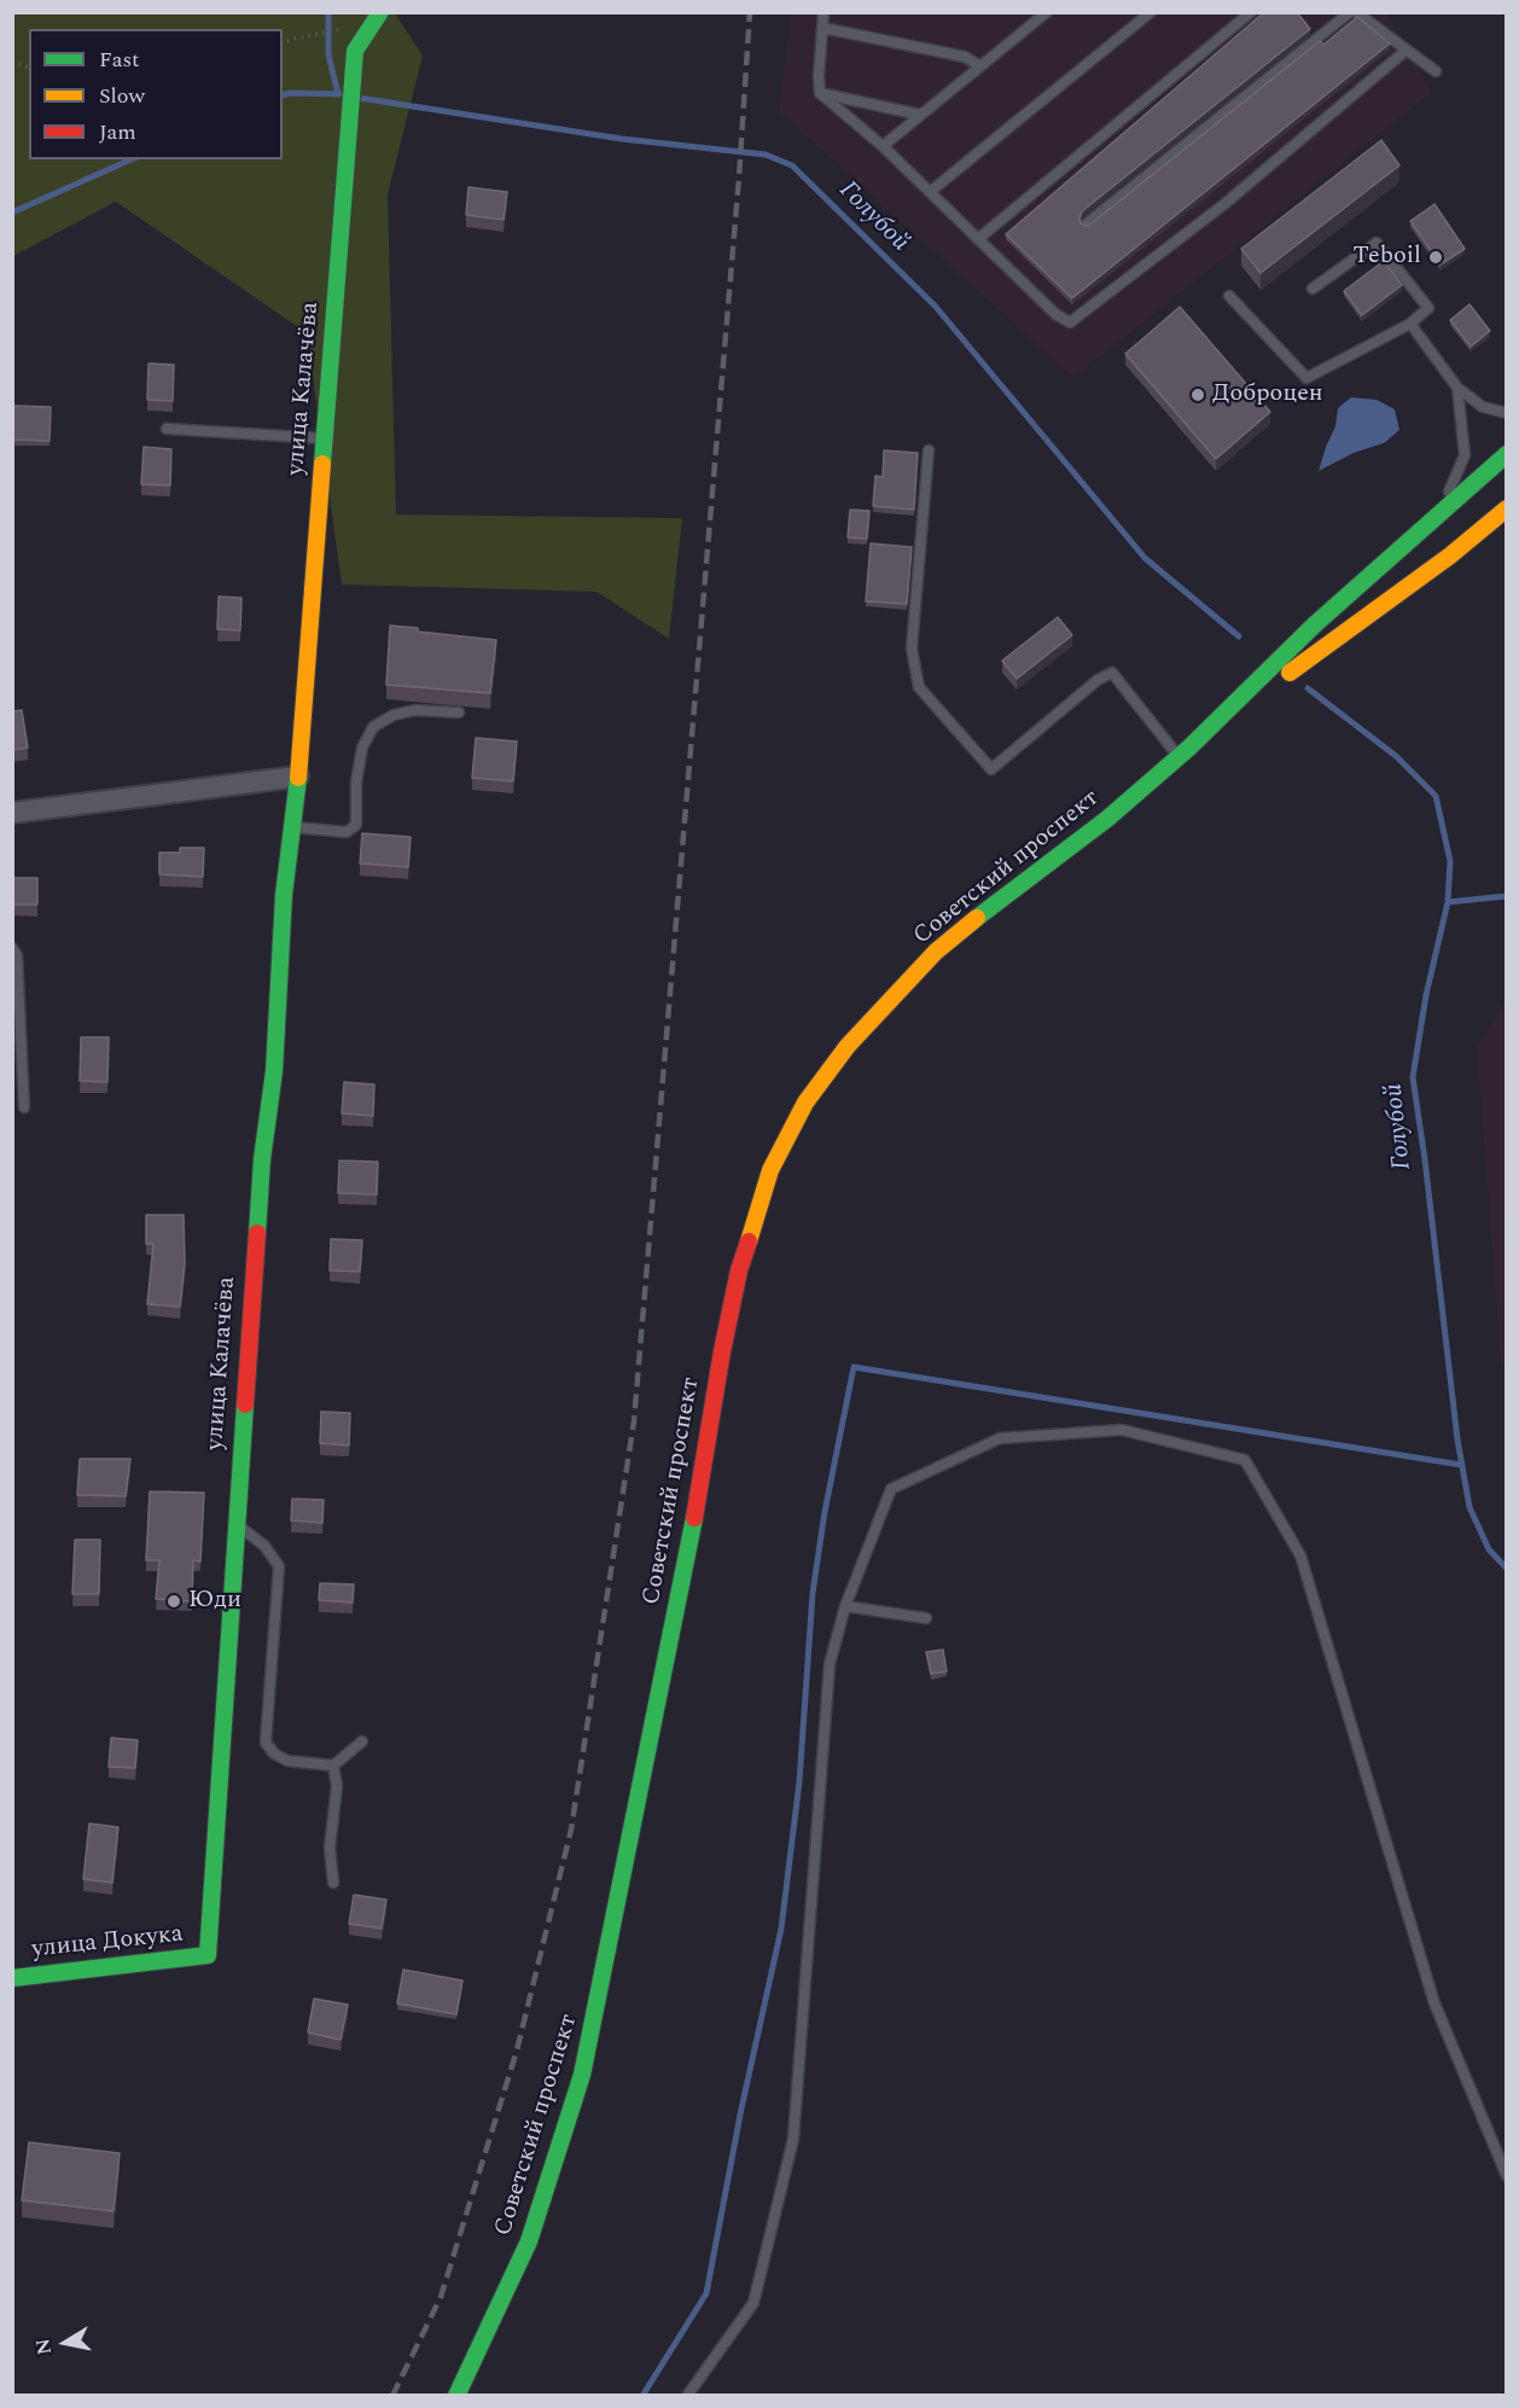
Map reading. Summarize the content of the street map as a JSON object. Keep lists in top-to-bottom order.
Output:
{
  "streets": {
    "main road": ["улица Калачёва", "Советский проспект", "улица Докука"]
  },
  "crossings": [
    ["улица Калачёва", "улица Докука"]
  ],
  "water": ["Голубой"],
  "places": ["Teboil", "Доброцен", "Юди"],
  "legend": ["Fast", "Slow", "Jam"],
  "north": "left"
}
